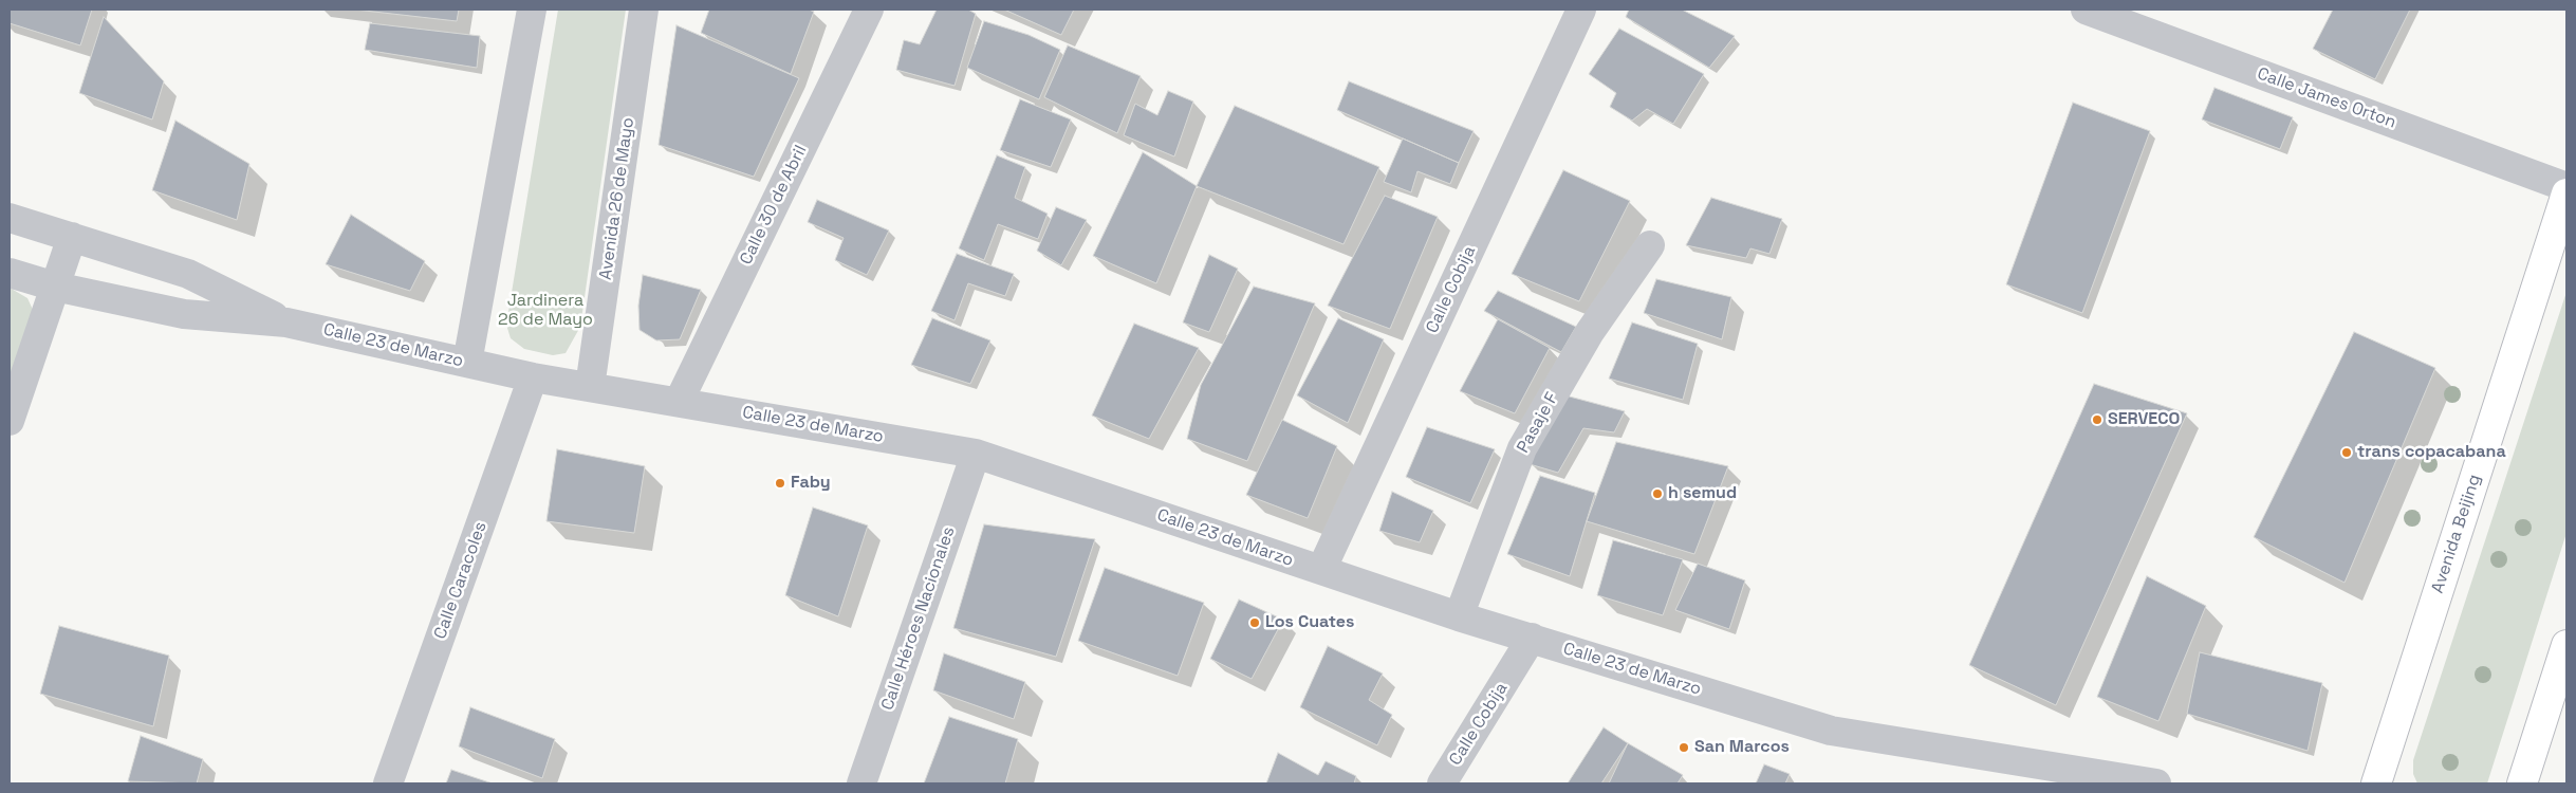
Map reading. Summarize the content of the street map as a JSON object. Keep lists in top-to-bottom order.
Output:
{
  "streets": {
    "main road": ["Avenida Beijing"],
    "street": [
      "Calle James Orton",
      "Avenida 26 de Mayo",
      "Calle 30 de Abril",
      "Calle Cobija",
      "Calle 23 de Marzo",
      "Pasaje F",
      "Calle Caracoles",
      "Calle Héroes Nacionales"
    ]
  },
  "crossings": [
    ["Avenida 26 de Mayo", "Calle 23 de Marzo"],
    ["Calle 30 de Abril", "Calle 23 de Marzo"],
    ["Calle Cobija", "Calle 23 de Marzo"],
    ["Calle 23 de Marzo", "Pasaje F"],
    ["Calle 23 de Marzo", "Calle Caracoles"],
    ["Calle 23 de Marzo", "Calle Héroes Nacionales"]
  ],
  "parks": ["Jardinera 26 de Mayo"],
  "places": [
    "SERVECO",
    "trans copacabana",
    "Faby",
    "h semud",
    "Los Cuates",
    "San Marcos"
  ]
}
